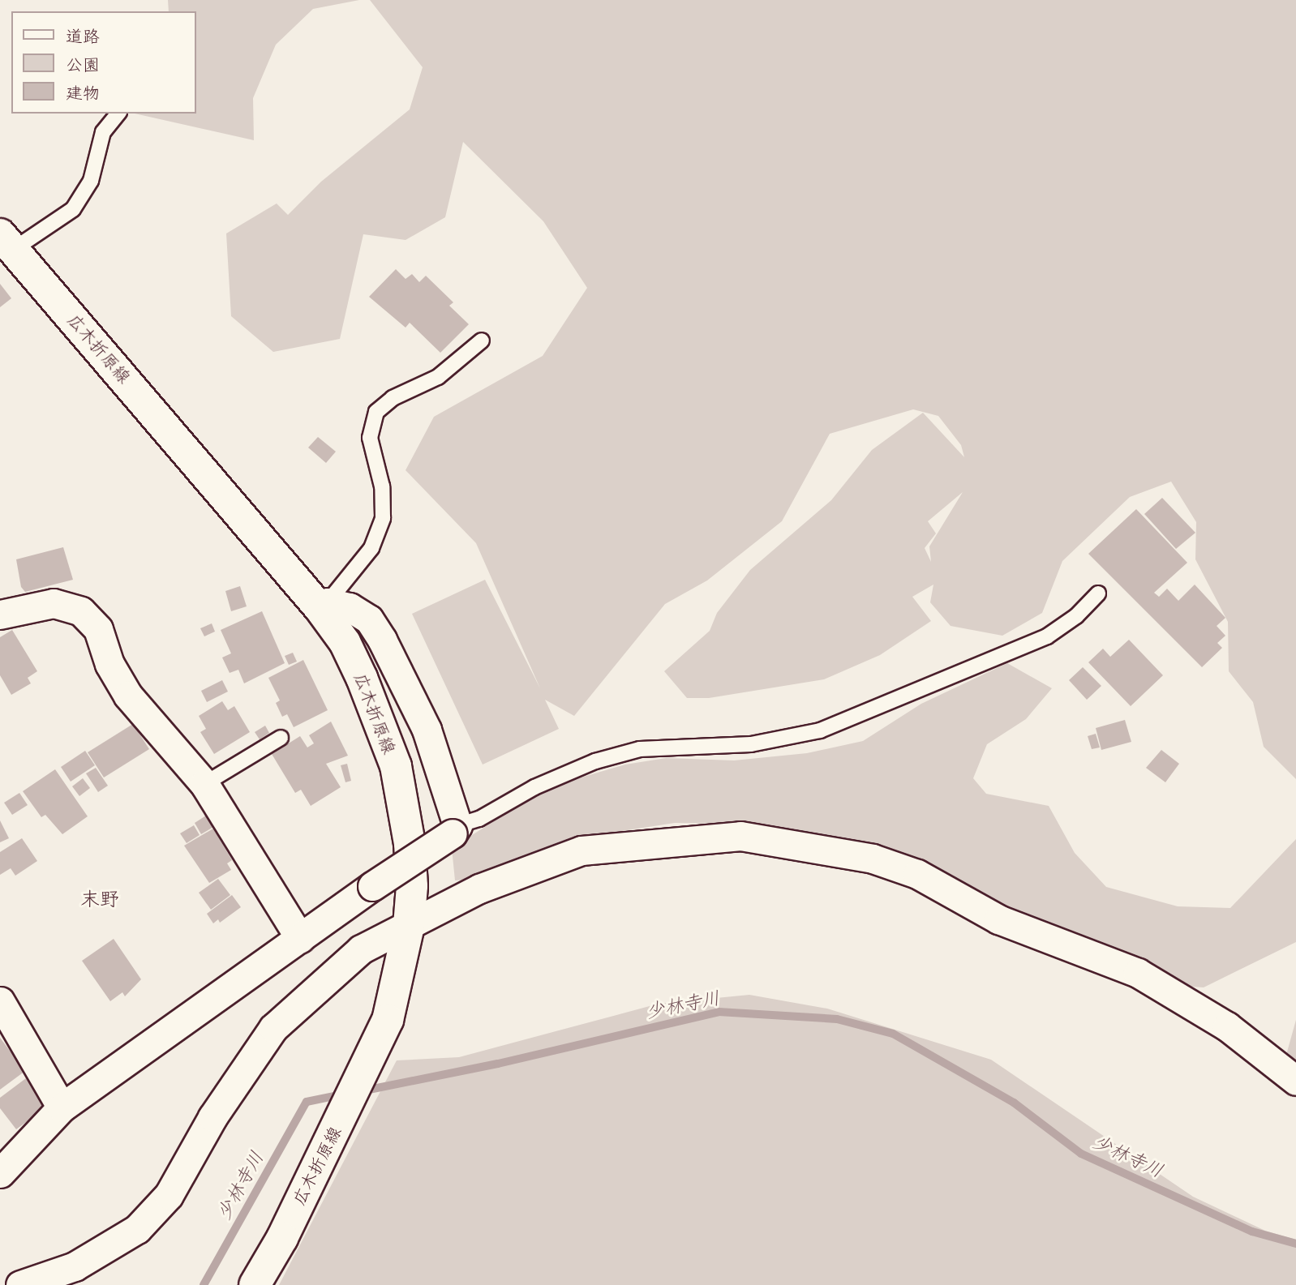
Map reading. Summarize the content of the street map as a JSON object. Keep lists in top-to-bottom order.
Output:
{
  "streets": {
    "main road": ["広木折原線"]
  },
  "districts": ["末野"],
  "water": ["少林寺川"],
  "legend": ["道路", "公園", "建物"]
}
